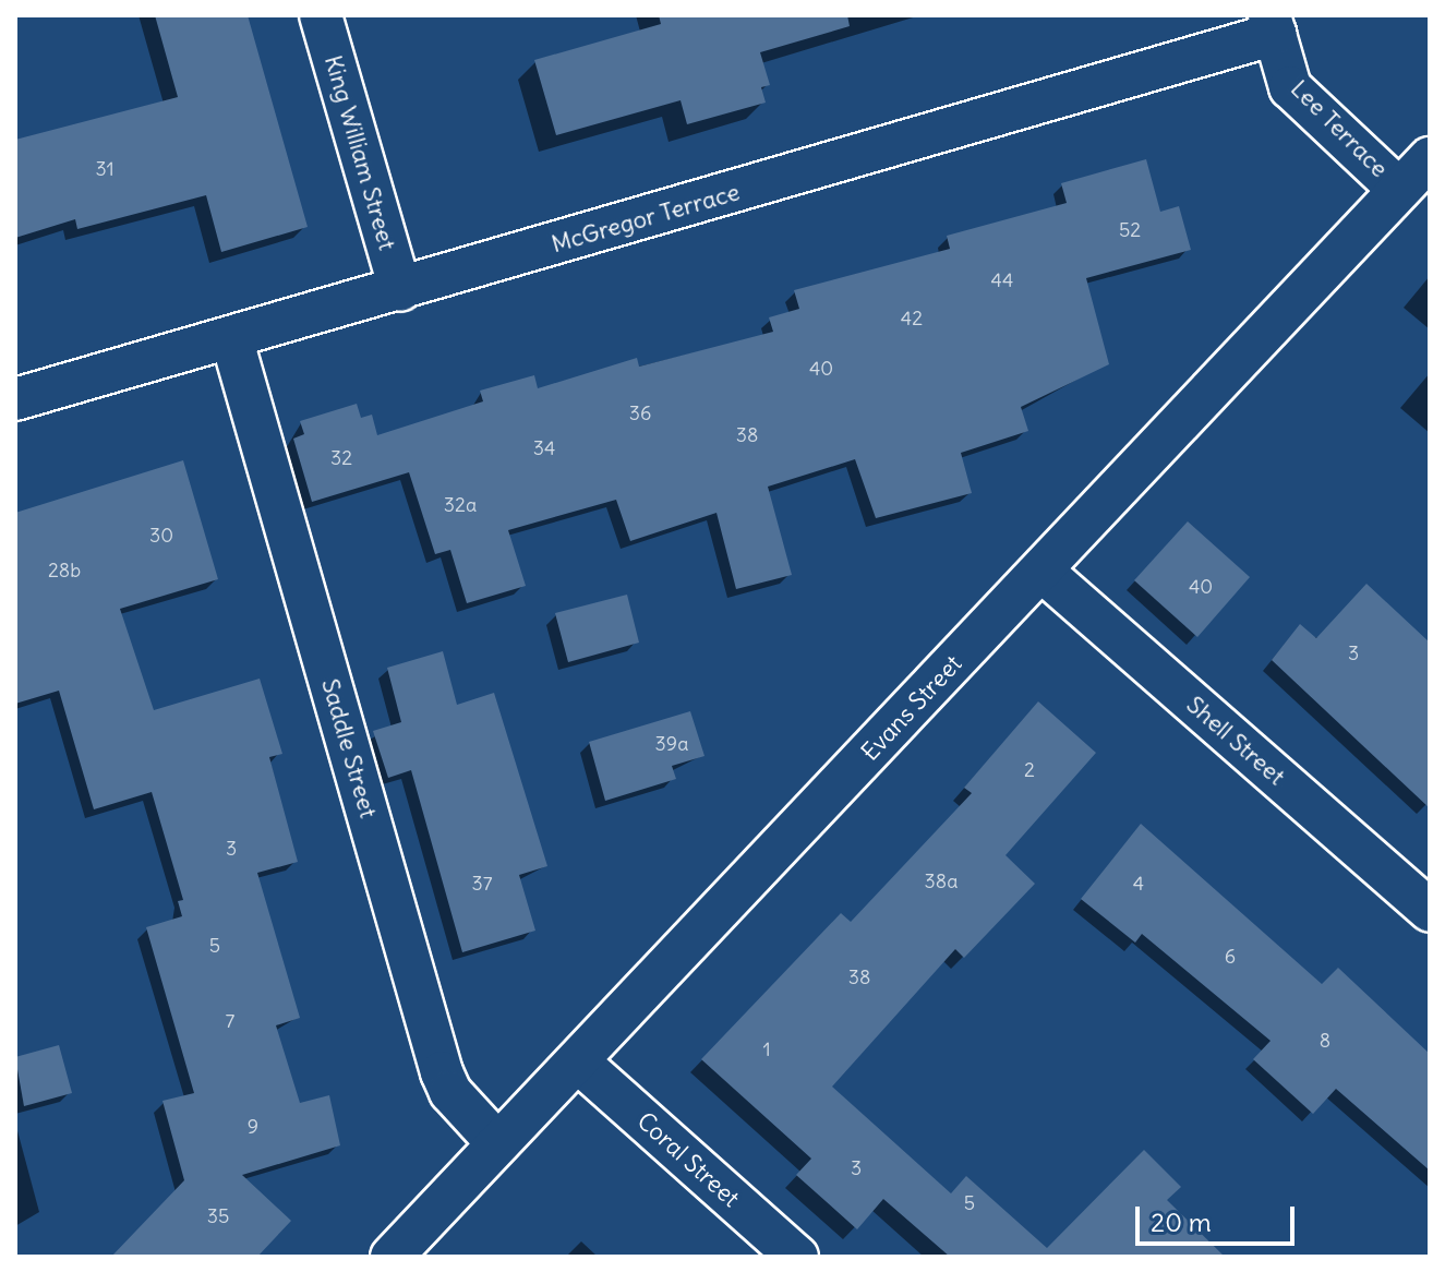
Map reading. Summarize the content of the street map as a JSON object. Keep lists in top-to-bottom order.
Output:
{
  "streets": {
    "street": [
      "Lee Terrace",
      "King William Street",
      "McGregor Terrace",
      "Evans Street",
      "Shell Street",
      "Saddle Street",
      "Coral Street"
    ]
  },
  "crossings": [
    ["Lee Terrace", "McGregor Terrace"],
    ["Lee Terrace", "Evans Street"],
    ["King William Street", "McGregor Terrace"],
    ["McGregor Terrace", "Saddle Street"],
    ["Evans Street", "Shell Street"],
    ["Evans Street", "Saddle Street"],
    ["Evans Street", "Coral Street"]
  ],
  "house_numbers": [
    "31",
    "52",
    "44",
    "42",
    "40",
    "36",
    "38",
    "34",
    "32",
    "32a",
    "30",
    "28b",
    "40",
    "3",
    "39a",
    "2",
    "3",
    "38a",
    "37",
    "4",
    "5",
    "6",
    "38",
    "7",
    "8",
    "1",
    "9",
    "3",
    "5",
    "35"
  ],
  "scale_bar": "20 m"
}
